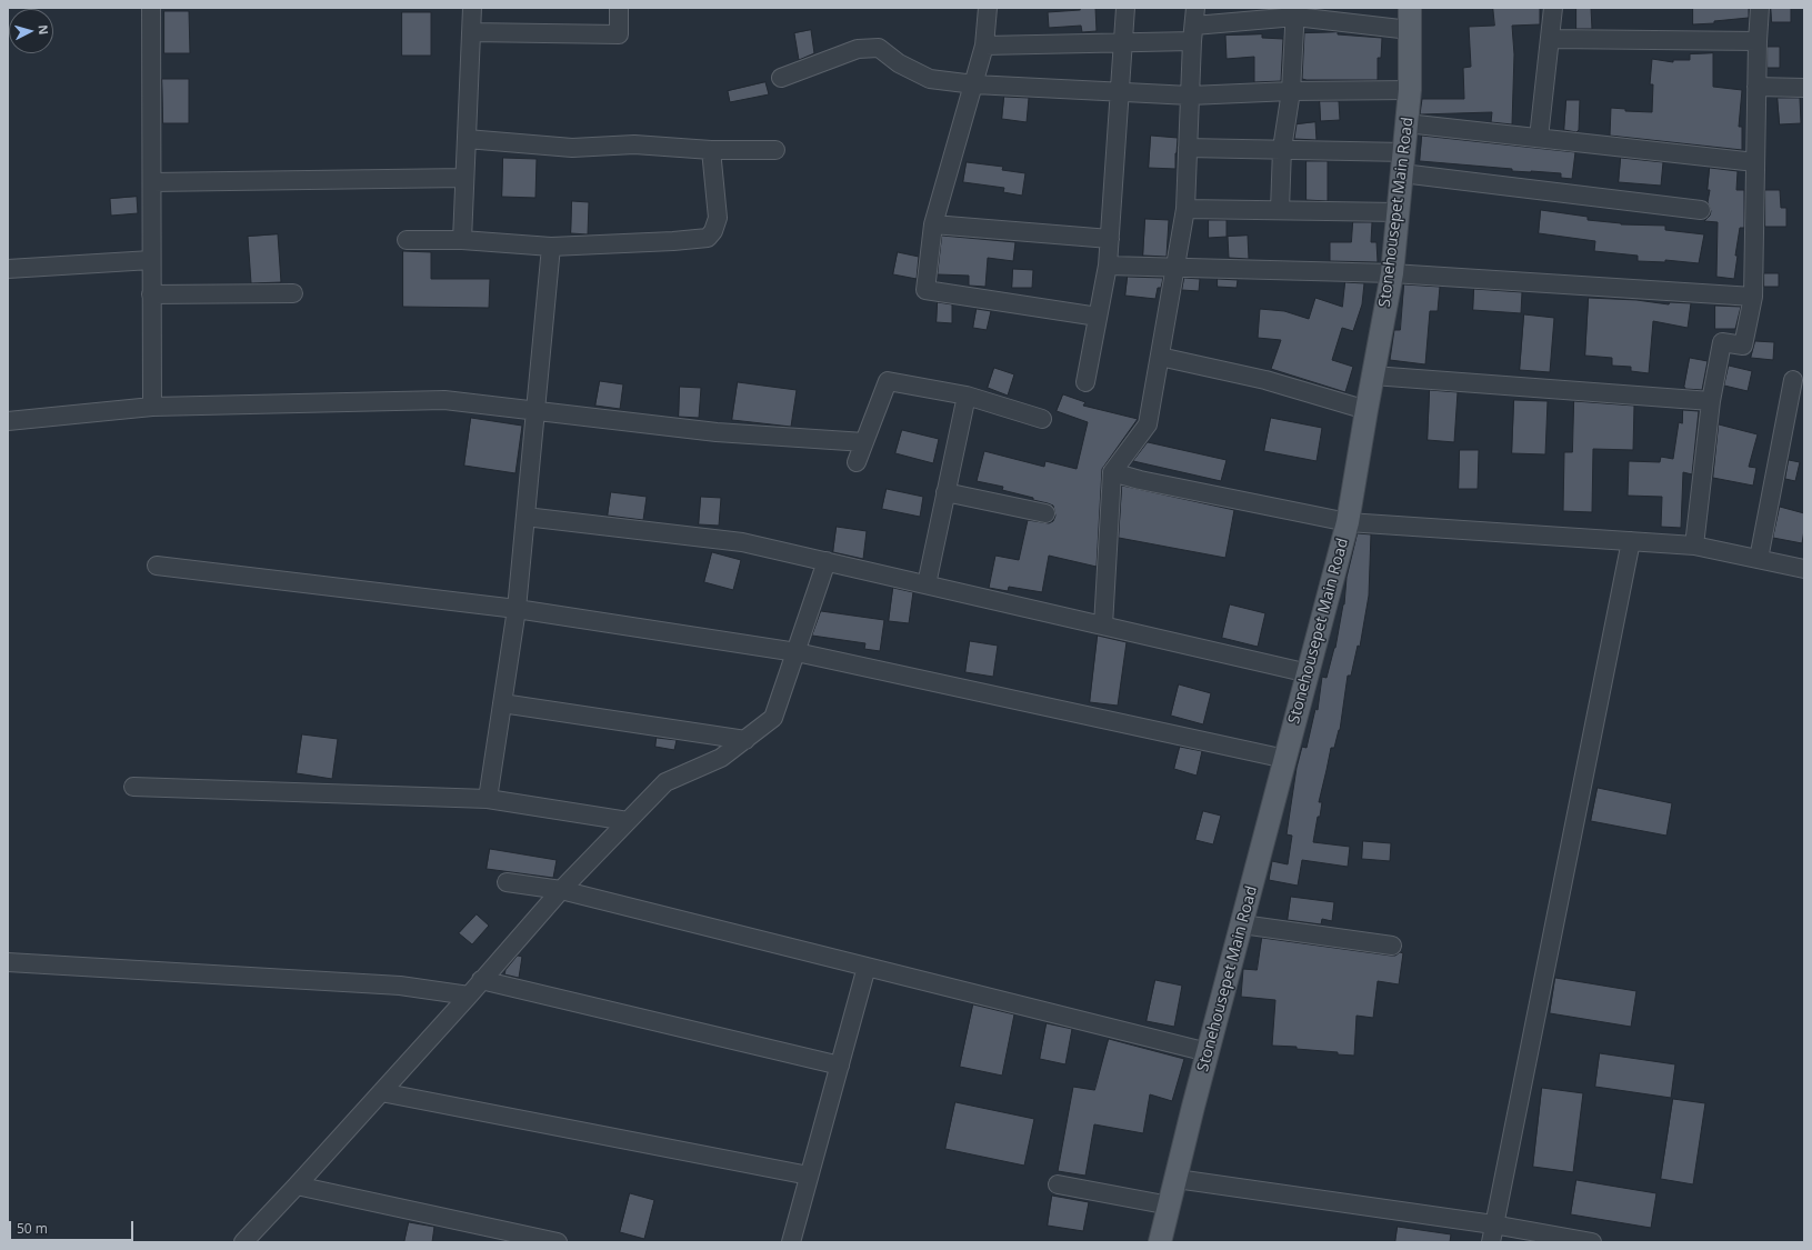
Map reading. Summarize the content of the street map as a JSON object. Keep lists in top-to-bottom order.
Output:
{
  "streets": {
    "main road": ["Stonehousepet Main Road"]
  },
  "scale_bar": "50 m",
  "north": "right"
}
